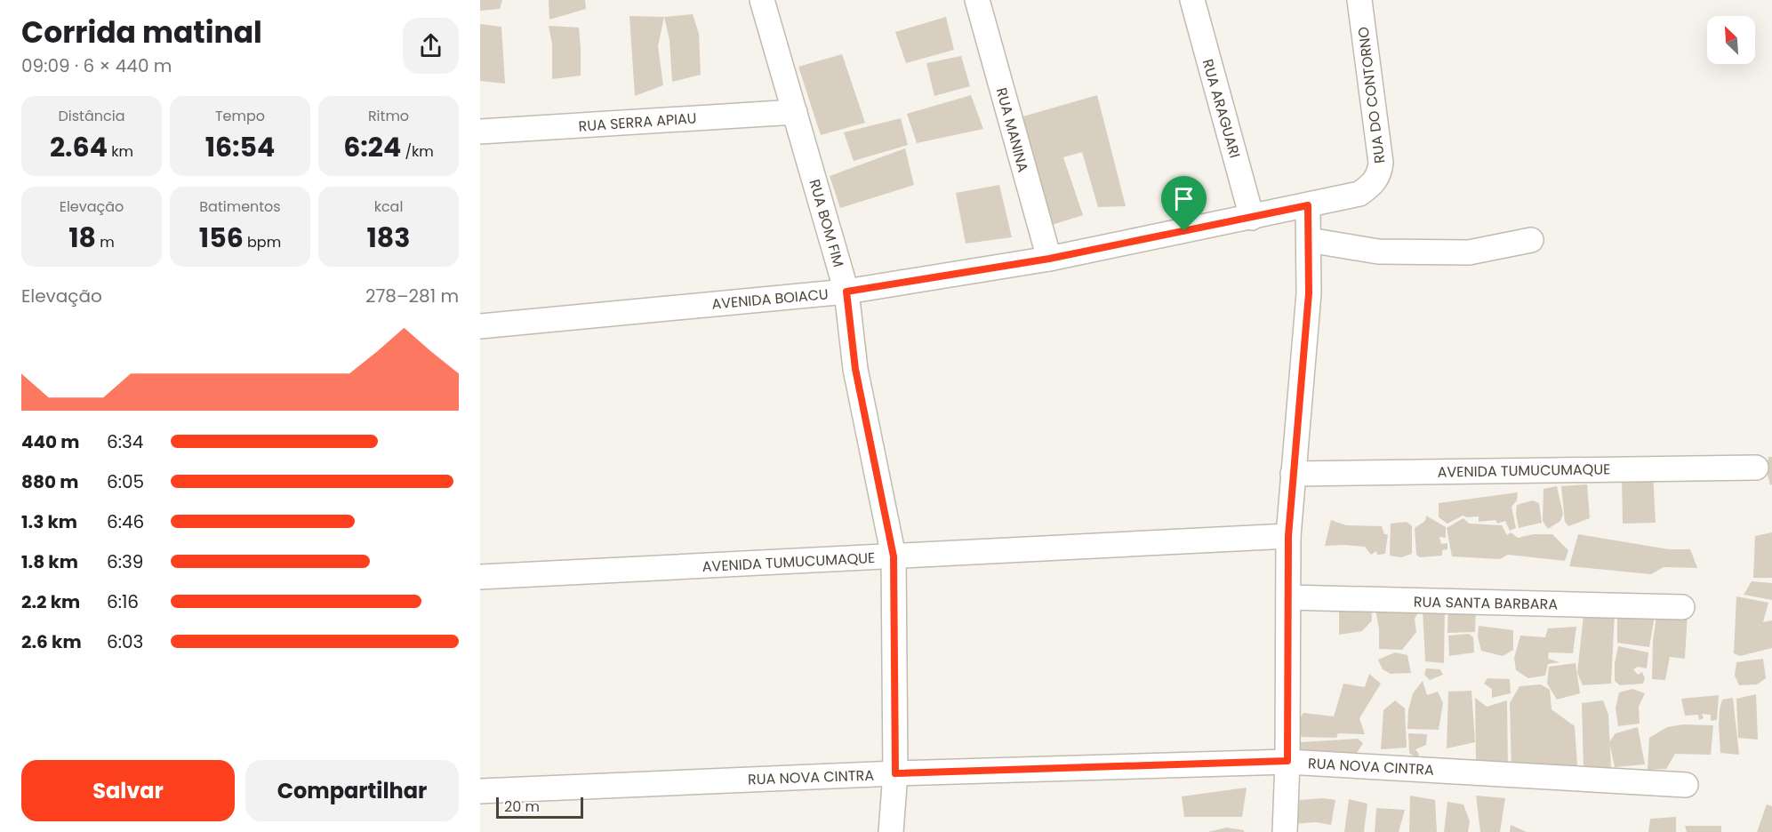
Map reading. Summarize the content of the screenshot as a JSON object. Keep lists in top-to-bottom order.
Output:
{
  "streets": {
    "street": [
      "RUA DO CONTORNO",
      "RUA ARAGUARI",
      "RUA SERRA APIAU",
      "RUA MANINA",
      "RUA BOM FIM",
      "AVENIDA BOIACU",
      "AVENIDA TUMUCUMAQUE",
      "RUA SANTA BARBARA",
      "RUA NOVA CINTRA"
    ]
  },
  "crossings": [
    ["RUA DO CONTORNO", "AVENIDA BOIACU"],
    ["RUA ARAGUARI", "AVENIDA BOIACU"],
    ["RUA SERRA APIAU", "RUA BOM FIM"],
    ["RUA MANINA", "AVENIDA BOIACU"],
    ["RUA BOM FIM", "AVENIDA BOIACU"],
    ["RUA BOM FIM", "AVENIDA TUMUCUMAQUE"],
    ["RUA BOM FIM", "RUA NOVA CINTRA"]
  ],
  "scale_bar": "20 m",
  "north": "top left",
  "page": {
    "heading": ["Corrida matinal", "09:09 · 6 × 440 m"],
    "stats": [
      ["Distância", "2.64 km"],
      ["Tempo", "16:54"],
      ["Ritmo", "6:24 /km"],
      ["Elevação", "18 m"],
      ["Batimentos", "156 bpm"],
      ["kcal", "183"]
    ],
    "chart": ["Elevação", "278–281 m"],
    "list": [
      {
        "name": "440 m",
        "note": "6:34"
      },
      {
        "name": "880 m",
        "note": "6:05"
      },
      {
        "name": "1.3 km",
        "note": "6:46"
      },
      {
        "name": "1.8 km",
        "note": "6:39"
      },
      {
        "name": "2.2 km",
        "note": "6:16"
      },
      {
        "name": "2.6 km",
        "note": "6:03"
      }
    ],
    "buttons": ["Salvar", "Compartilhar"],
    "scale": "20 m"
  }
}
